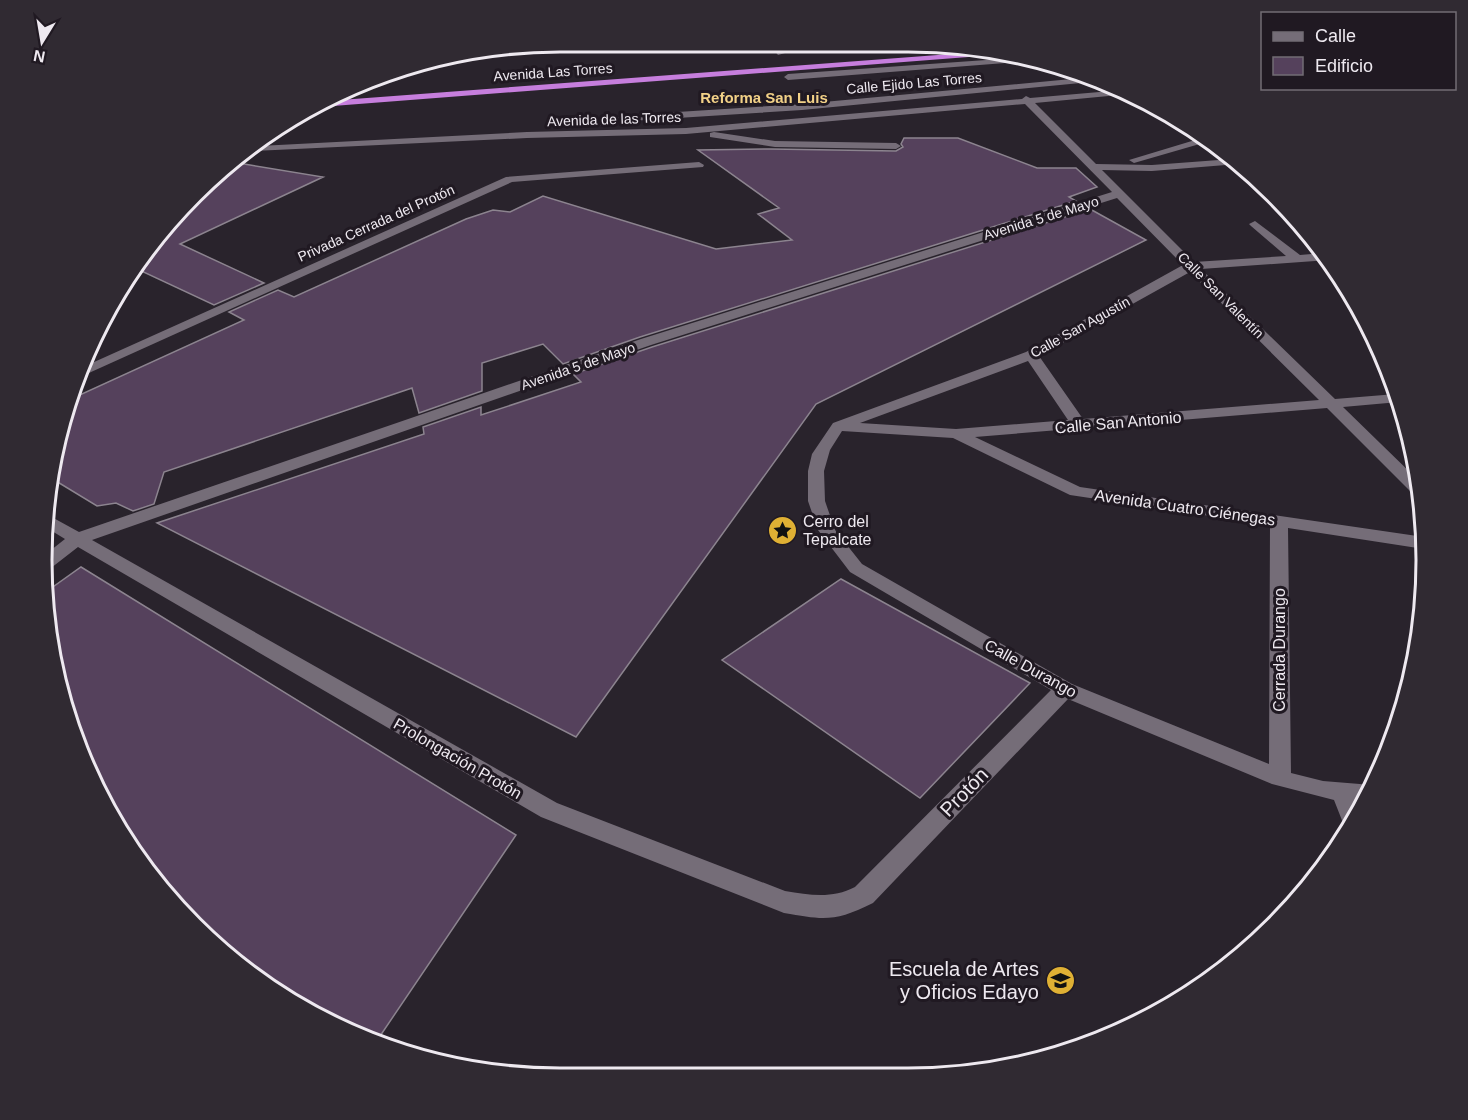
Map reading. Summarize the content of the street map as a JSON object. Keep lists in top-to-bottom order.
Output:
{
  "streets": {
    "highway": ["Avenida Las Torres"],
    "street": [
      "Calle Ejido Las Torres",
      "Avenida de las Torres",
      "Avenida 5 de Mayo",
      "Privada Cerrada del Protón",
      "Calle San Valentín",
      "Calle San Agustín",
      "Calle San Antonio",
      "Avenida Cuatro Ciénegas",
      "Cerrada Durango",
      "Calle Durango",
      "Prolongación Protón",
      "Protón"
    ]
  },
  "crossings": [
    ["Calle Ejido Las Torres", "Avenida de las Torres"],
    ["Avenida de las Torres", "Calle San Valentín"],
    ["Avenida 5 de Mayo", "Calle San Valentín"],
    ["Avenida 5 de Mayo", "Prolongación Protón"],
    ["Calle San Valentín", "Calle San Agustín"],
    ["Calle San Valentín", "Calle San Antonio"],
    ["Calle San Agustín", "Calle San Antonio"],
    ["Calle San Agustín", "Calle Durango"],
    ["Calle San Antonio", "Avenida Cuatro Ciénegas"],
    ["Calle San Antonio", "Calle Durango"],
    ["Avenida Cuatro Ciénegas", "Cerrada Durango"],
    ["Cerrada Durango", "Calle Durango"],
    ["Calle Durango", "Protón"],
    ["Prolongación Protón", "Protón"]
  ],
  "districts": ["Reforma San Luis"],
  "places": {
    "place": ["Cerro del Tepalcate"],
    "school or university": ["Escuela de Artes y Oficios Edayo"]
  },
  "legend": ["Calle", "Edificio"],
  "north": "bottom"
}
